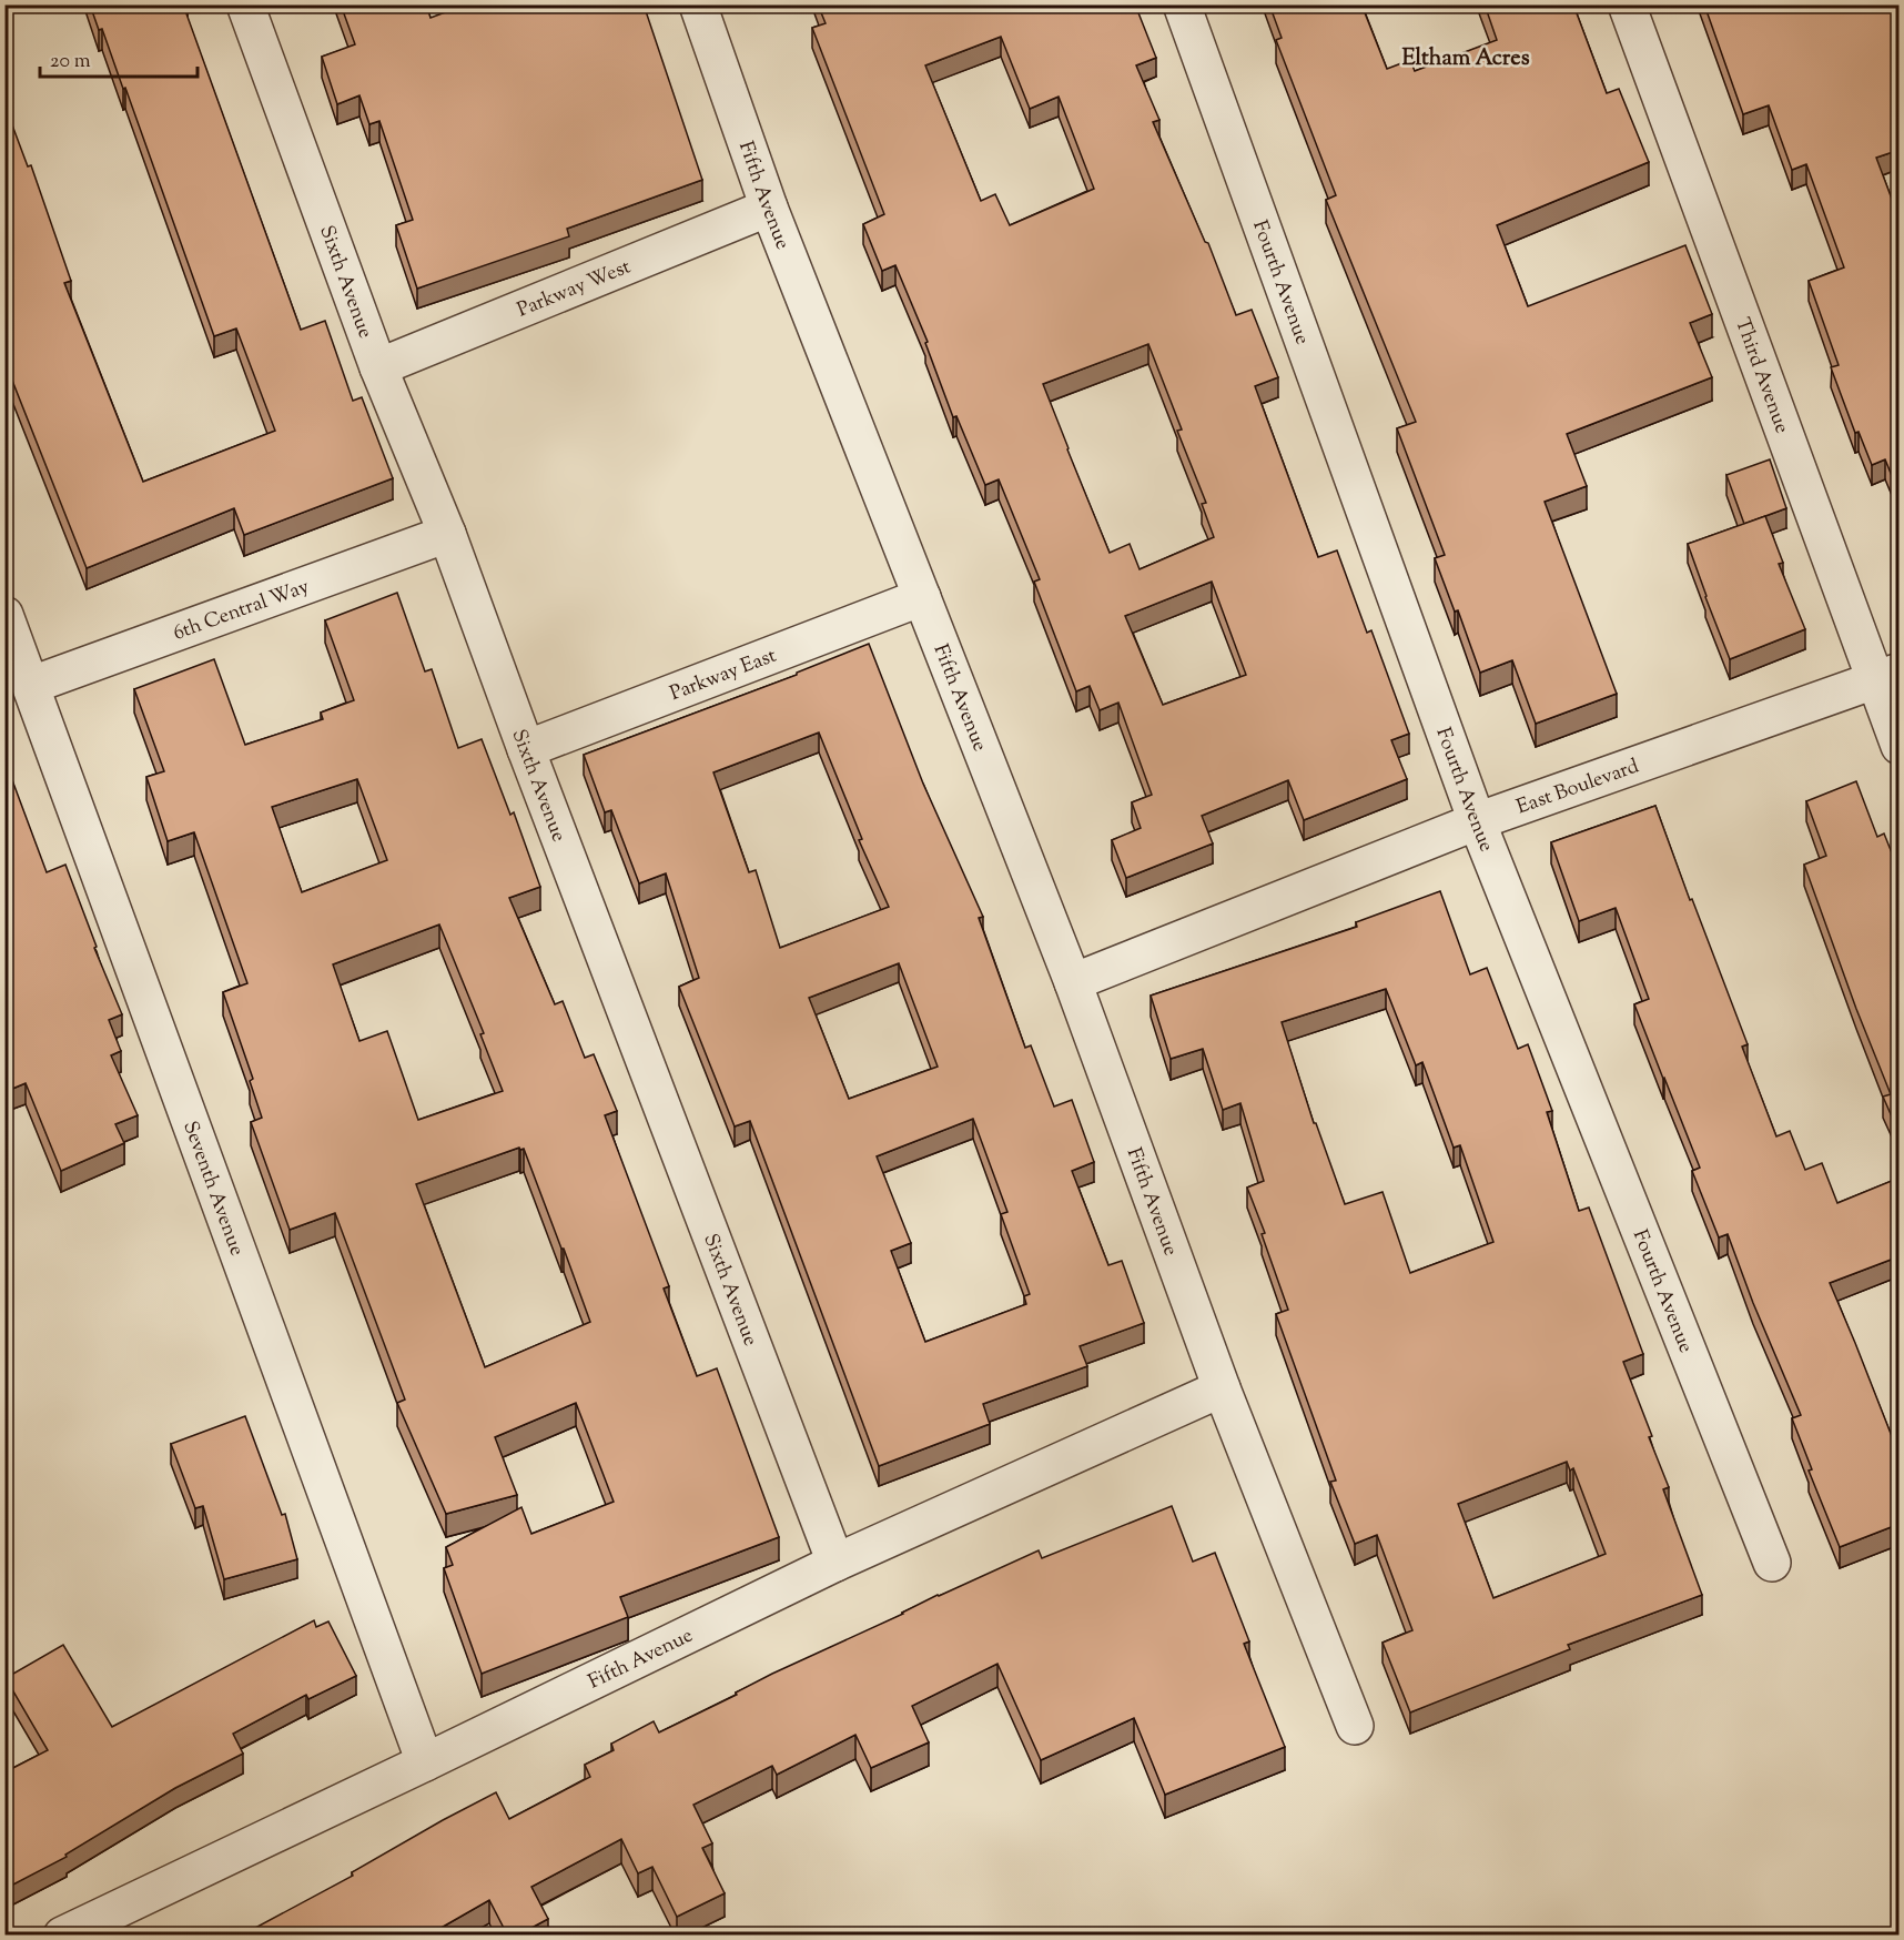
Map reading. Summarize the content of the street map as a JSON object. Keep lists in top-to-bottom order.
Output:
{
  "streets": {
    "street": [
      "Fifth Avenue",
      "Sixth Avenue",
      "Fourth Avenue",
      "Parkway West",
      "Third Avenue",
      "6th Central Way",
      "Parkway East",
      "East Boulevard",
      "Seventh Avenue"
    ]
  },
  "crossings": [
    ["Fifth Avenue", "Sixth Avenue"],
    ["Fifth Avenue", "Parkway West"],
    ["Fifth Avenue", "Parkway East"],
    ["Fifth Avenue", "East Boulevard"],
    ["Fifth Avenue", "Seventh Avenue"],
    ["Sixth Avenue", "Parkway West"],
    ["Sixth Avenue", "6th Central Way"],
    ["Sixth Avenue", "Parkway East"],
    ["Fourth Avenue", "East Boulevard"],
    ["Third Avenue", "East Boulevard"],
    ["6th Central Way", "Seventh Avenue"]
  ],
  "districts": ["Eltham Acres"],
  "scale_bar": "20 m"
}
